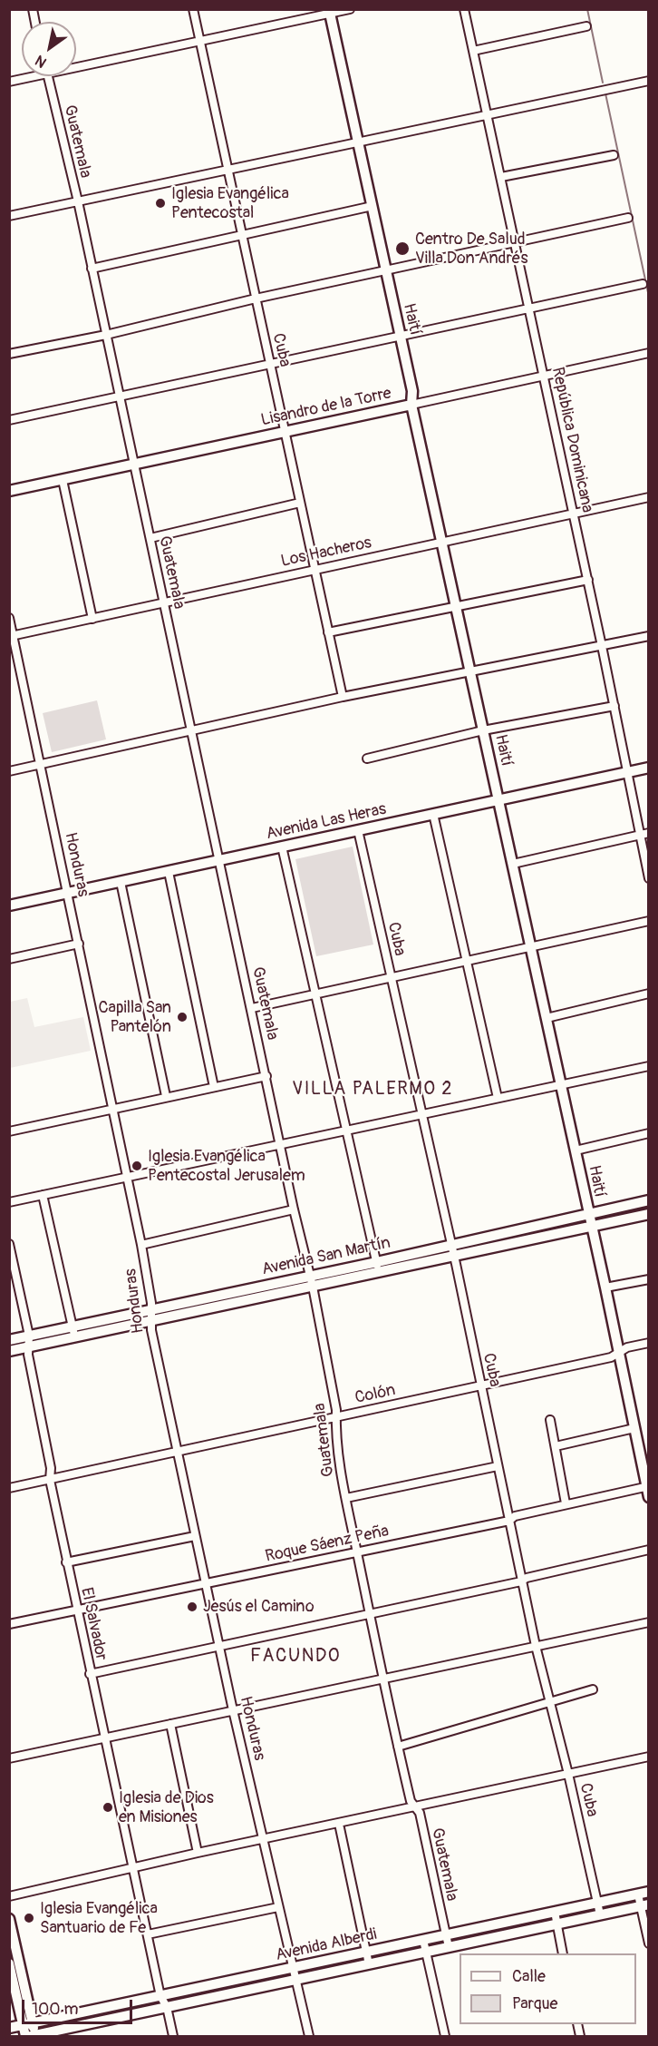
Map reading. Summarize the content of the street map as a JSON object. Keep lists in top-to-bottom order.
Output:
{
  "streets": {
    "main road": [
      "Haití",
      "Lisandro de la Torre",
      "Avenida Las Heras",
      "Avenida San Martín",
      "Avenida Alberdi"
    ],
    "street": [
      "Guatemala",
      "Cuba",
      "República Dominicana",
      "Los Hacheros",
      "Honduras",
      "Colón",
      "Roque Sáenz Peña",
      "El Salvador"
    ]
  },
  "crossings": [
    ["Guatemala", "Lisandro de la Torre"],
    ["Guatemala", "Los Hacheros"],
    ["Guatemala", "Avenida Las Heras"],
    ["Guatemala", "Avenida San Martín"],
    ["Guatemala", "Colón"],
    ["Guatemala", "Roque Sáenz Peña"],
    ["Guatemala", "Avenida Alberdi"],
    ["Haití", "Lisandro de la Torre"],
    ["Haití", "Los Hacheros"],
    ["Haití", "Avenida Las Heras"],
    ["Haití", "Avenida San Martín"],
    ["Haití", "Colón"],
    ["Haití", "Roque Sáenz Peña"],
    ["Cuba", "Lisandro de la Torre"],
    ["Cuba", "Los Hacheros"],
    ["Cuba", "Avenida Las Heras"],
    ["Cuba", "Avenida San Martín"],
    ["Cuba", "Colón"],
    ["Cuba", "Roque Sáenz Peña"],
    ["Cuba", "Avenida Alberdi"],
    ["Lisandro de la Torre", "República Dominicana"],
    ["República Dominicana", "Los Hacheros"],
    ["República Dominicana", "Avenida Las Heras"],
    ["Los Hacheros", "Honduras"],
    ["Avenida Las Heras", "Honduras"],
    ["Honduras", "Avenida San Martín"],
    ["Honduras", "Colón"],
    ["Honduras", "Roque Sáenz Peña"],
    ["Honduras", "Avenida Alberdi"],
    ["Avenida San Martín", "El Salvador"],
    ["Colón", "El Salvador"],
    ["Roque Sáenz Peña", "El Salvador"],
    ["El Salvador", "Avenida Alberdi"]
  ],
  "districts": ["VILLA PALERMO 2", "FACUNDO"],
  "places": [
    "Iglesia Evangélica Pentecostal",
    "Centro De Salud Villa Don Andrés",
    "Capilla San Pantelón",
    "Iglesia Evangélica Pentecostal Jerusalem",
    "Jesús el Camino",
    "Iglesia de Dios en Misiones",
    "Iglesia Evangélica Santuario de Fe"
  ],
  "legend": ["Calle", "Parque"],
  "scale_bar": "100 m",
  "north": "bottom left"
}
